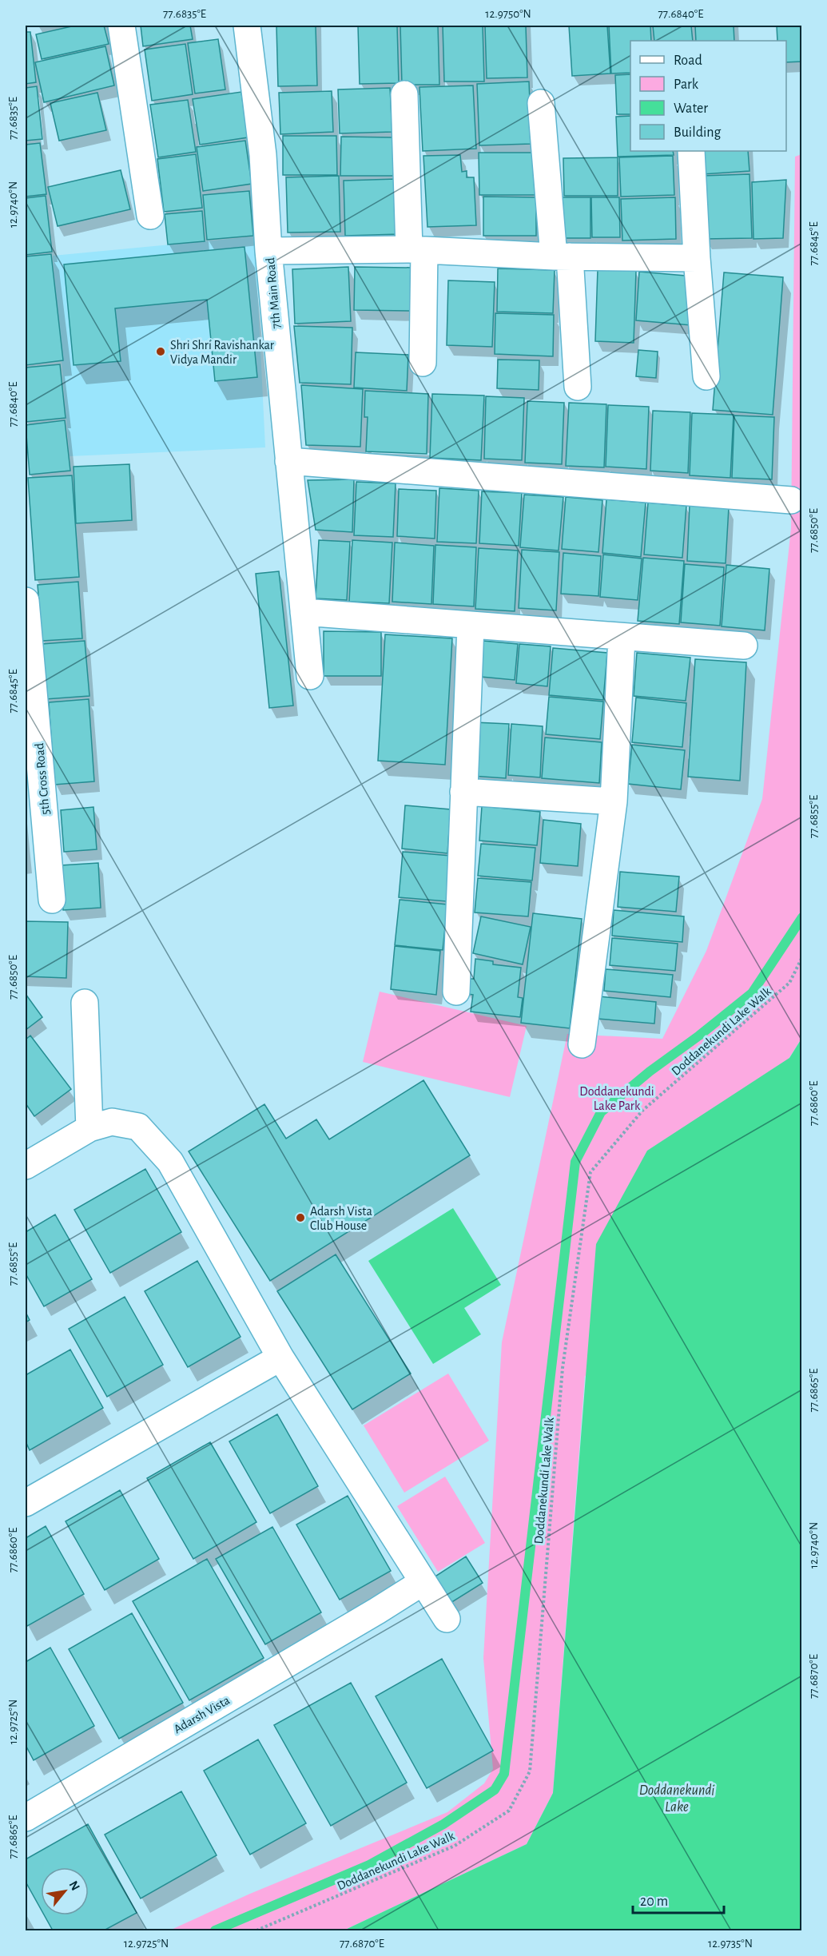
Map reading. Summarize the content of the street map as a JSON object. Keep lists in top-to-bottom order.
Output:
{
  "streets": {
    "street": ["7th Main Road", "5th Cross Road", "Adarsh Vista"],
    "path": ["Doddanekundi Lake Walk"]
  },
  "water": ["Doddanekundi Lake"],
  "parks": ["Doddanekundi Lake Park"],
  "places": ["Shri Shri Ravishankar Vidya Mandir", "Adarsh Vista Club House"],
  "legend": [
    "Road",
    "Park",
    "Water",
    "Building"
  ],
  "scale_bar": "20 m",
  "north": "top right",
  "coordinates": [
    "77.6835°E",
    "12.9750°N",
    "77.6840°E",
    "12.9740°N",
    "77.6845°E",
    "77.6850°E",
    "77.6855°E",
    "77.6860°E",
    "77.6865°E",
    "77.6870°E",
    "12.9725°N",
    "12.9735°N"
  ]
}
